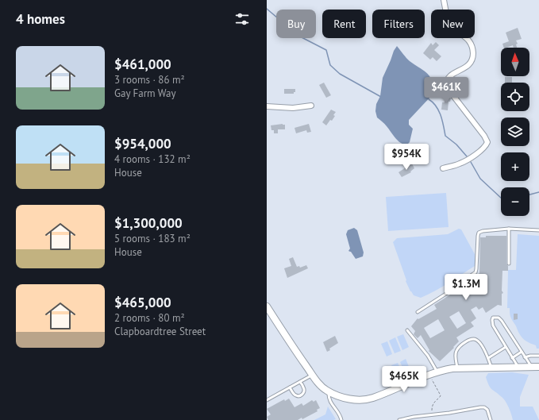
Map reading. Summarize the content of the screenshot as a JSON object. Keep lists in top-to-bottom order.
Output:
{
  "north": "top",
  "page": {
    "heading": "4 homes",
    "chip": [
      "Buy",
      "Rent",
      "Filters",
      "New"
    ],
    "list": [
      {
        "name": "$461,000",
        "note": "3 rooms · 86 m² · Gay Farm Way"
      },
      {
        "name": "$954,000",
        "note": "4 rooms · 132 m² · House"
      },
      {
        "name": "$1,300,000",
        "note": "5 rooms · 183 m² · House"
      },
      {
        "name": "$465,000",
        "note": "2 rooms · 80 m² · Clapboardtree Street"
      }
    ],
    "map_buttons": ["+", "−"],
    "price": [
      "$461K",
      "$954K",
      "$1.3M",
      "$465K"
    ]
  }
}
